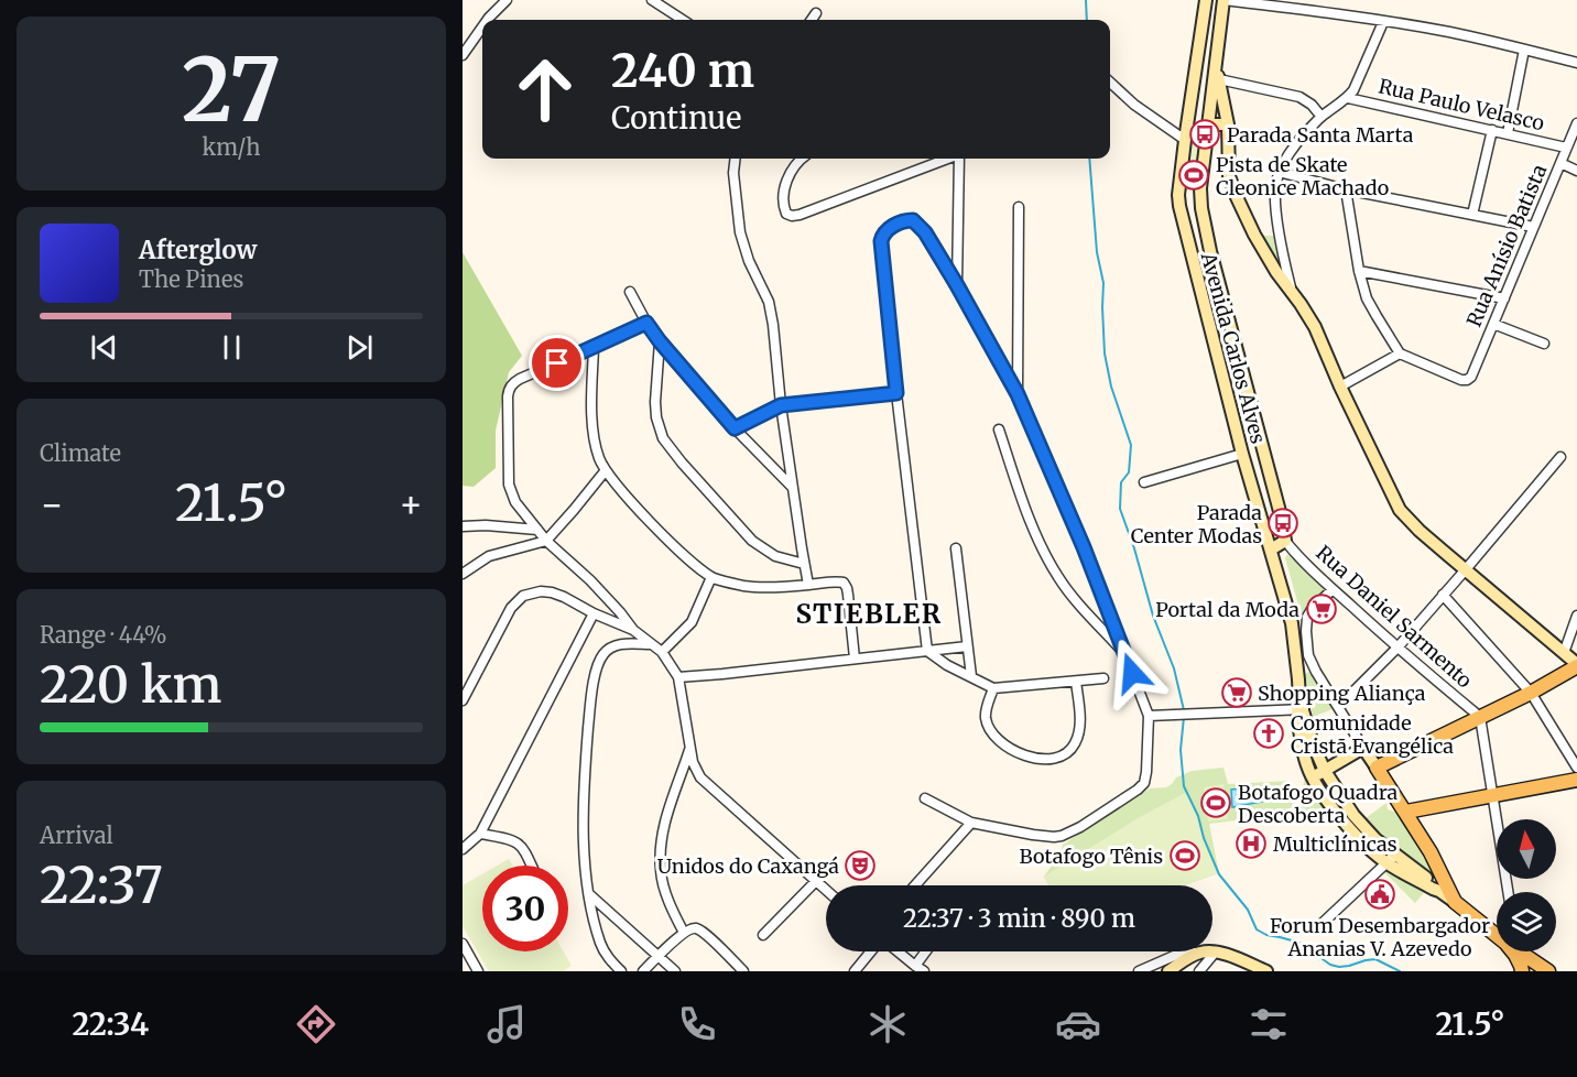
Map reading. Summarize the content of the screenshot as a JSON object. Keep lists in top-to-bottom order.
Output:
{
  "streets": {
    "main road": ["Avenida Carlos Alves"],
    "street": ["Rua Paulo Velasco", "Rua Anísio Batista", "Rua Daniel Sarmento"]
  },
  "crossings": [
    ["Rua Paulo Velasco", "Rua Anísio Batista"]
  ],
  "districts": ["STIEBLER"],
  "places": {
    "bus stop": ["Parada Santa Marta", "Parada Center Modas"],
    "sports": ["Pista de Skate Cleonice Machado", "Botafogo Quadra Descoberta", "Botafogo Tênis"],
    "supermarket": ["Portal da Moda", "Shopping Aliança"],
    "church": ["Comunidade Cristã Evangélica"],
    "hospital": ["Multiclínicas"],
    "theatre": ["Unidos do Caxangá"],
    "public building": ["Forum Desembargador Ananias V. Azevedo"]
  },
  "north": "top",
  "page": {
    "tile": [
      ["27", "km/h"],
      "Climate",
      ["Range · 44%", "220 km"],
      ["Arrival", "22:37"]
    ],
    "turn": ["240 m", "Continue"],
    "song": ["Afterglow", "The Pines"],
    "heat": ["−", "21.5°", "+"],
    "limit": "30",
    "trip": "22:37 · 3 min · 890 m",
    "tabs": ["22:34", "21.5°"]
  }
}
